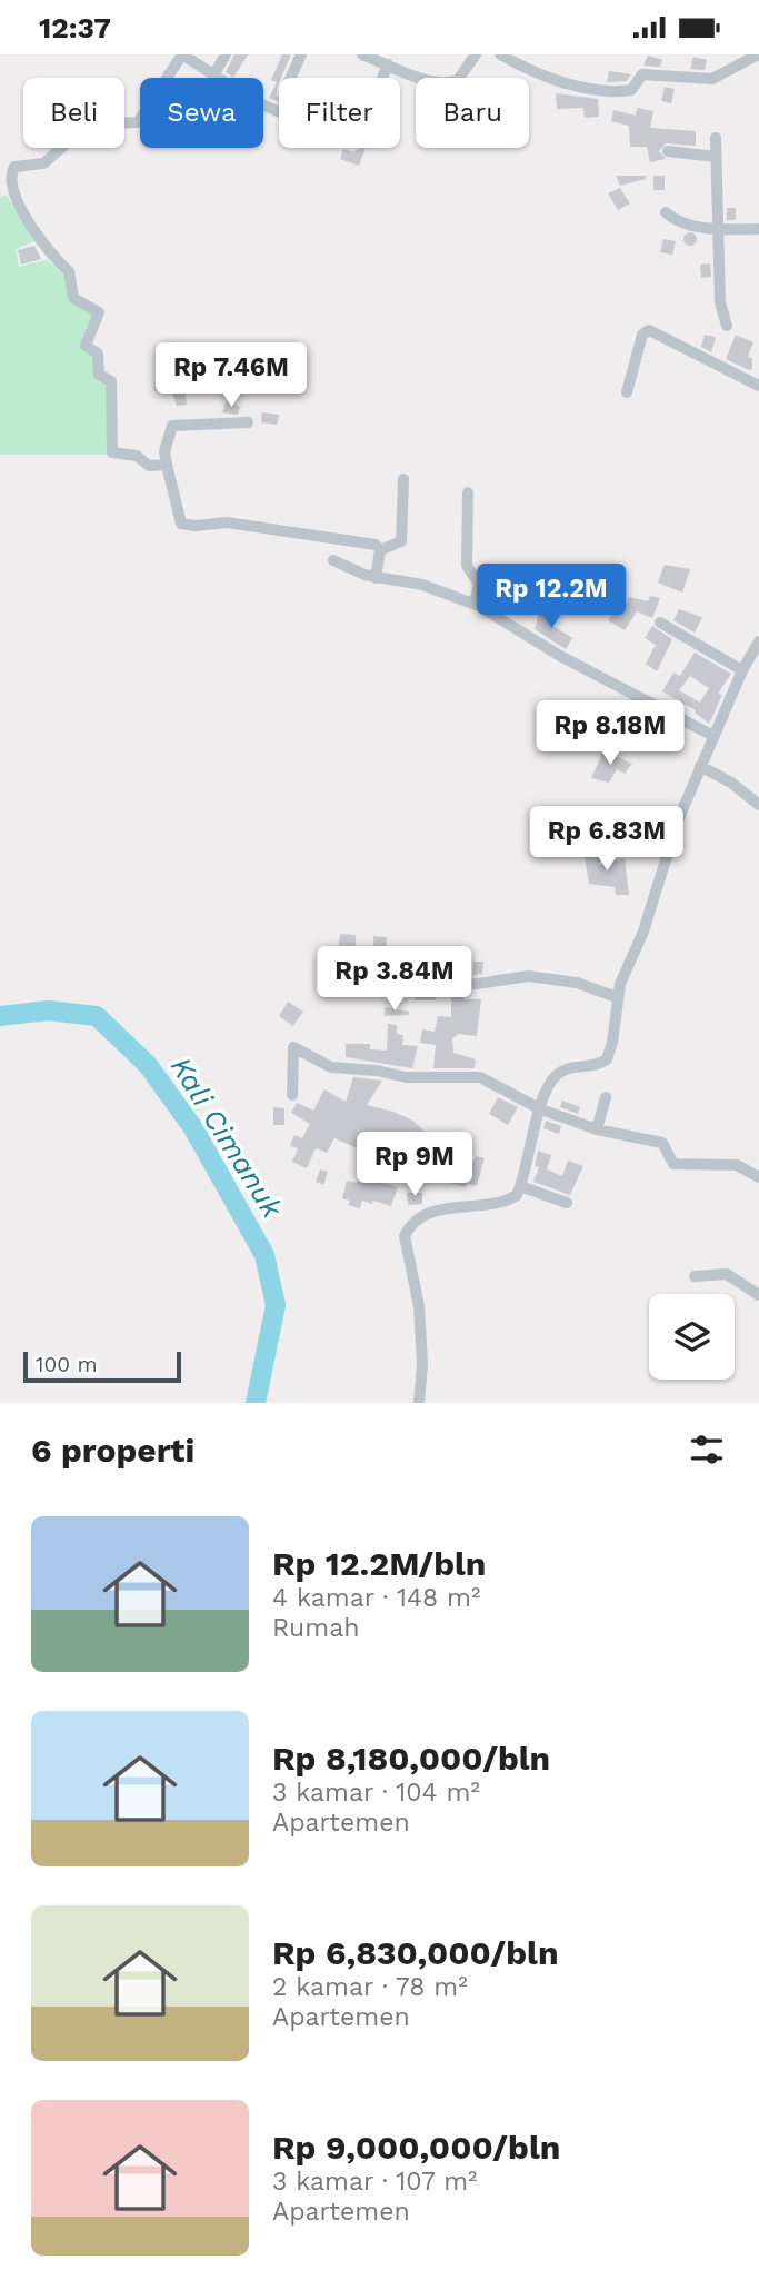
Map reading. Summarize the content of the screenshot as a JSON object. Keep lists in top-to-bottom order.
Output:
{
  "water": ["Kali Cimanuk"],
  "scale_bar": "100 m",
  "page": {
    "status": "12:37",
    "chip": [
      "Beli",
      "Sewa",
      "Filter",
      "Baru"
    ],
    "price": [
      "Rp 7.46M",
      "Rp 12.2M",
      "Rp 8.18M",
      "Rp 6.83M",
      "Rp 3.84M",
      "Rp 9M"
    ],
    "scale": "100 m",
    "heading": "6 properti",
    "list": [
      {
        "name": "Rp 12.2M/bln",
        "note": "4 kamar · 148 m² · Rumah"
      },
      {
        "name": "Rp 8,180,000/bln",
        "note": "3 kamar · 104 m² · Apartemen"
      },
      {
        "name": "Rp 6,830,000/bln",
        "note": "2 kamar · 78 m² · Apartemen"
      },
      {
        "name": "Rp 9,000,000/bln",
        "note": "3 kamar · 107 m² · Apartemen"
      }
    ]
  }
}
